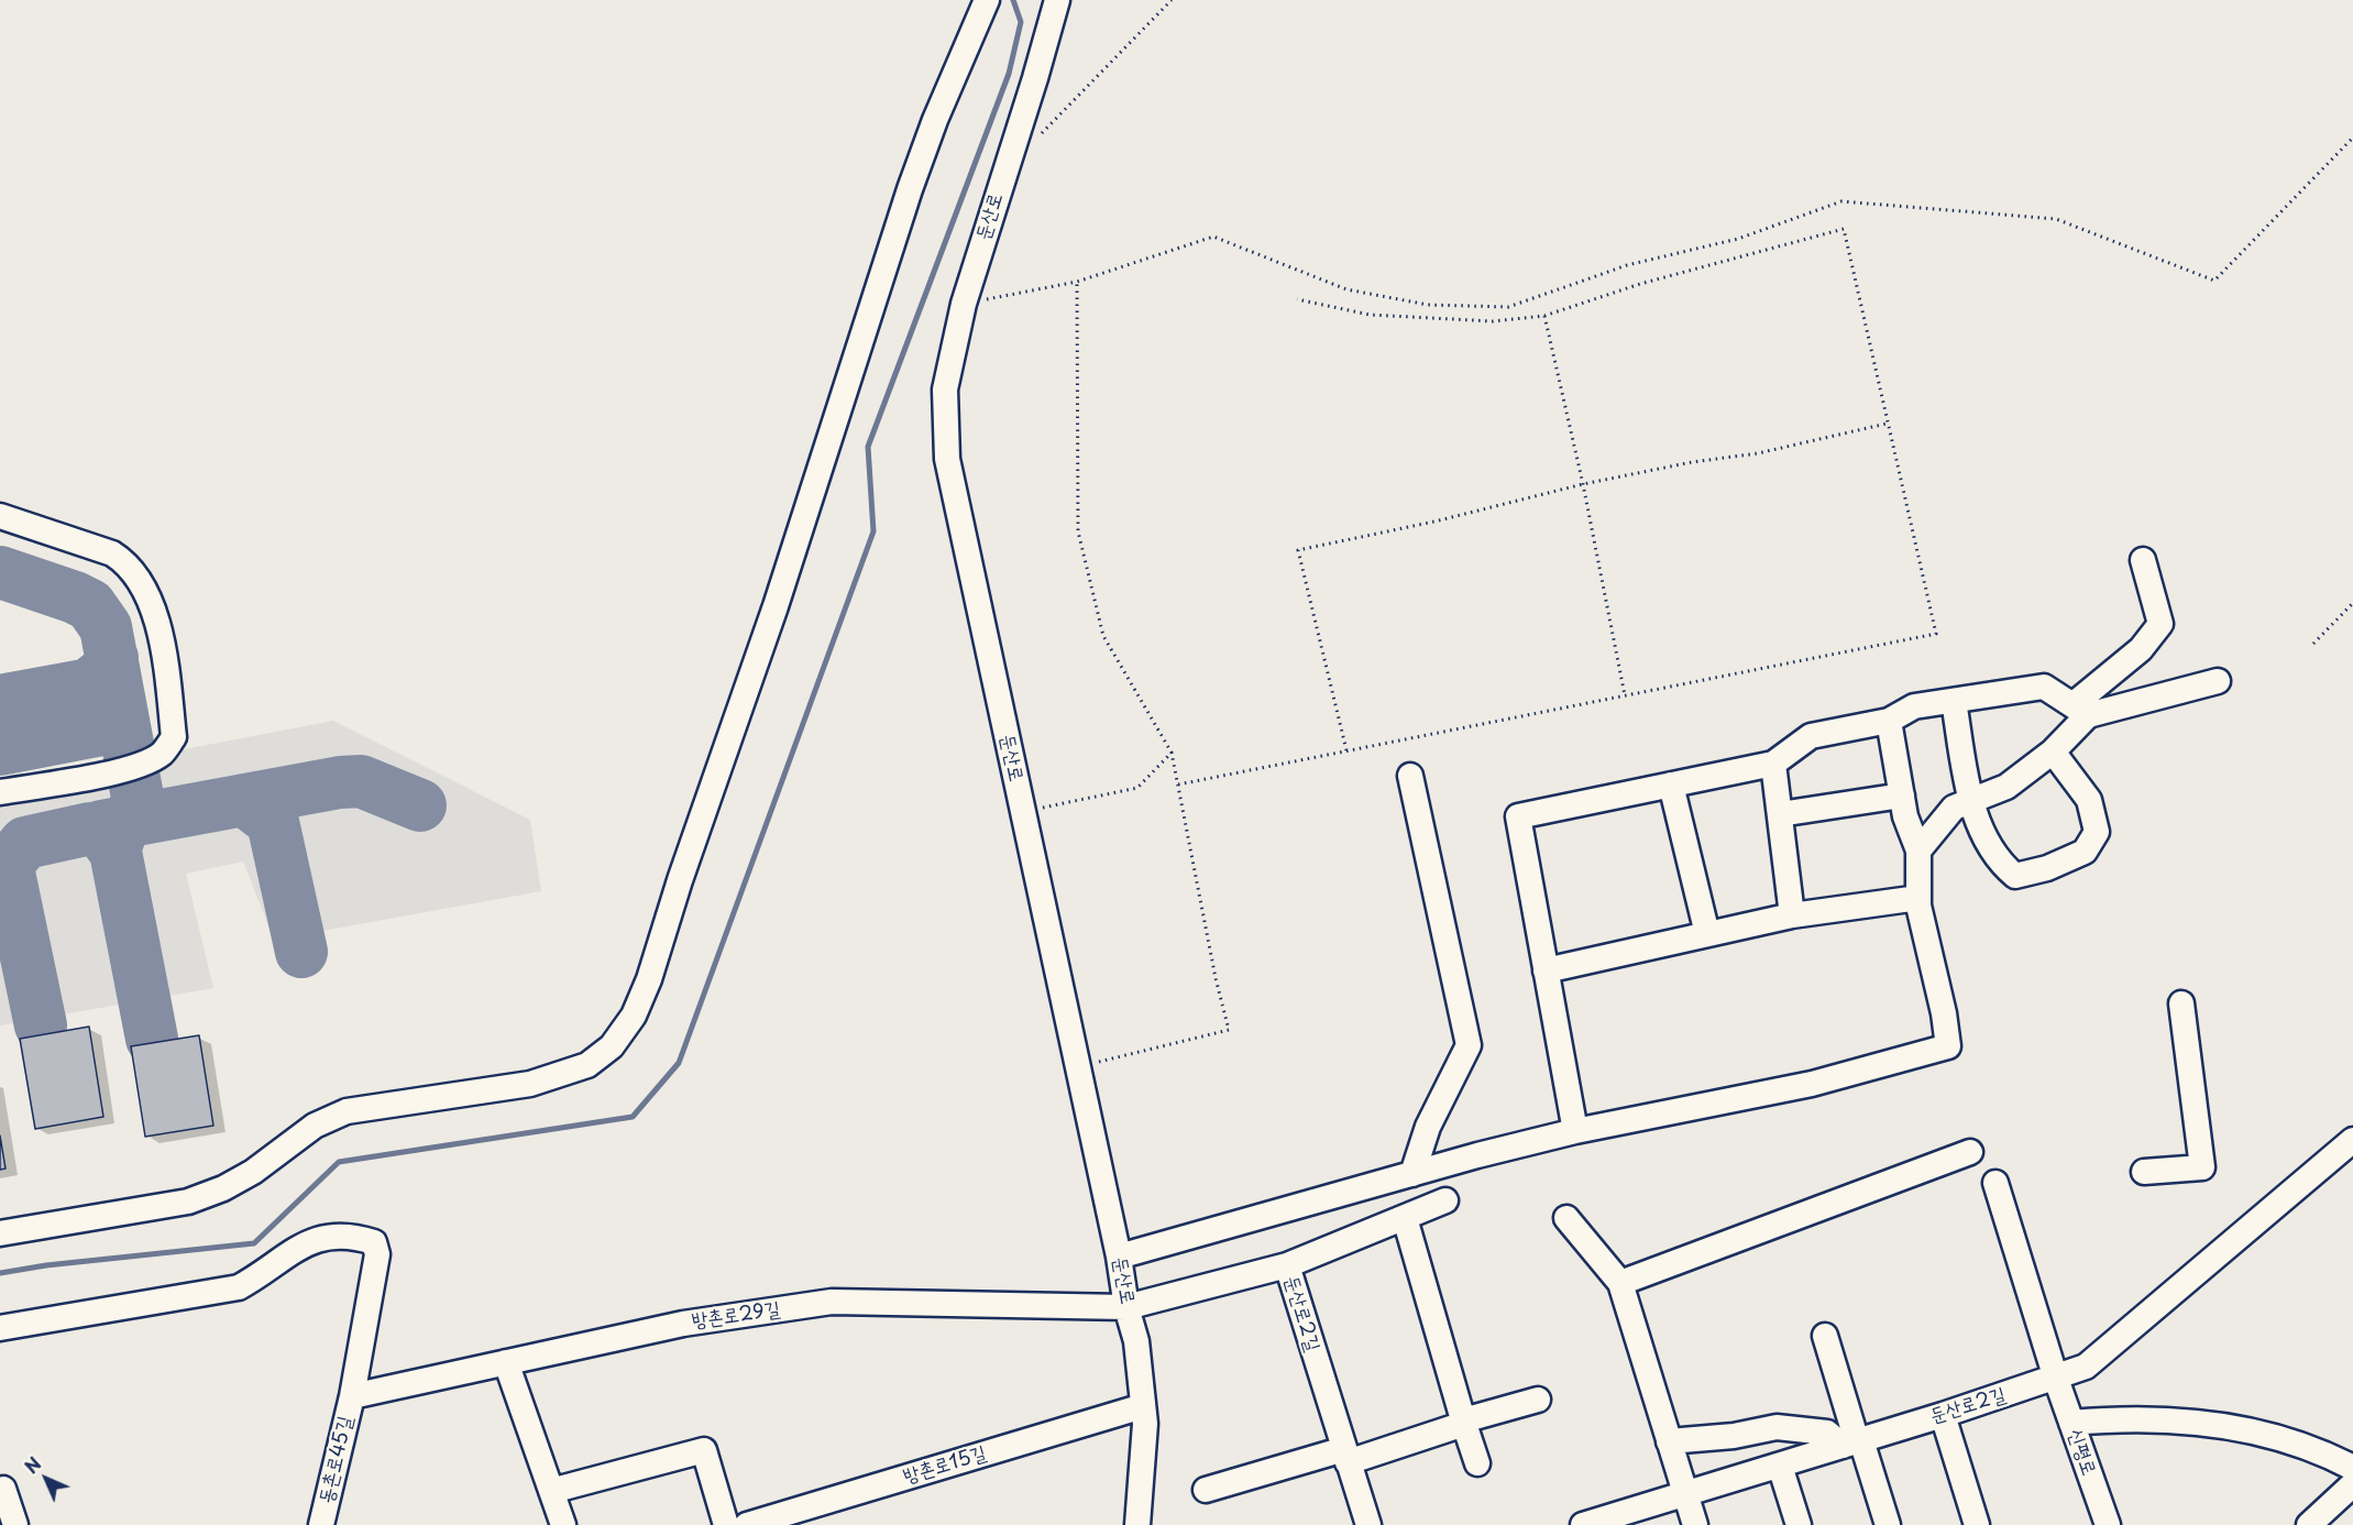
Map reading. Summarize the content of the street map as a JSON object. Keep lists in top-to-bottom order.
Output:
{
  "streets": {
    "street": [
      "둔산로",
      "둔산로2길",
      "방촌로29길",
      "신평로",
      "동촌로45길",
      "방촌로15길"
    ]
  },
  "crossings": [
    ["둔산로", "방촌로29길"],
    ["둔산로", "방촌로15길"],
    ["둔산로2길", "방촌로29길"],
    ["둔산로2길", "신평로"],
    ["방촌로29길", "동촌로45길"]
  ],
  "north": "top left"
}
